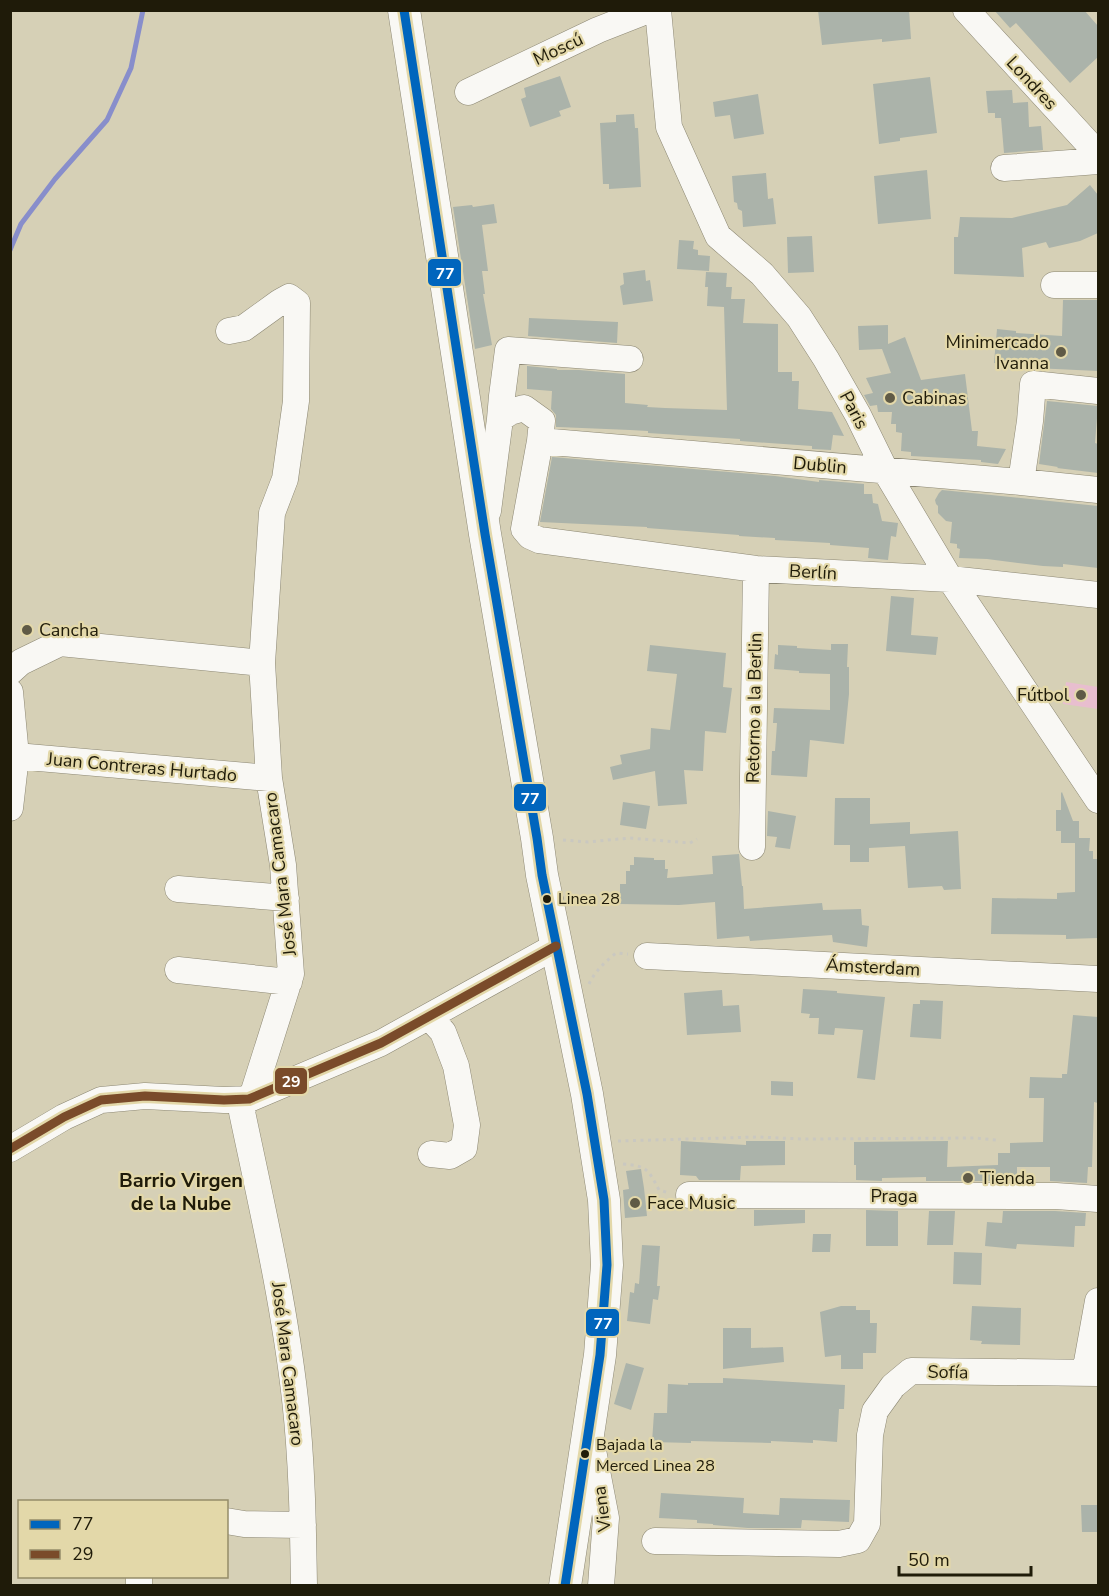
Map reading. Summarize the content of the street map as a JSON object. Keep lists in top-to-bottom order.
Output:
{
  "streets": {
    "street": [
      "Moscú",
      "Londres",
      "Paris",
      "Dublin",
      "Berlín",
      "Retorno a la Berlin",
      "Juan Contreras Hurtado",
      "José Mara Camacaro",
      "Ámsterdam",
      "Praga",
      "Sofía",
      "Viena"
    ]
  },
  "crossings": [
    ["Paris", "Dublin"],
    ["Paris", "Berlín"],
    ["Dublin", "Berlín"],
    ["Berlín", "Retorno a la Berlin"],
    ["Juan Contreras Hurtado", "José Mara Camacaro"]
  ],
  "districts": ["Barrio Virgen de la Nube"],
  "places": [
    "Minimercado Ivanna",
    "Cabinas",
    "Cancha",
    "Fútbol",
    "Linea 28",
    "Tienda",
    "Face Music",
    "Bajada la Merced Linea 28"
  ],
  "lines": ["transit line 77", "transit line 29"],
  "legend": ["77", "29"],
  "scale_bar": "50 m"
}
